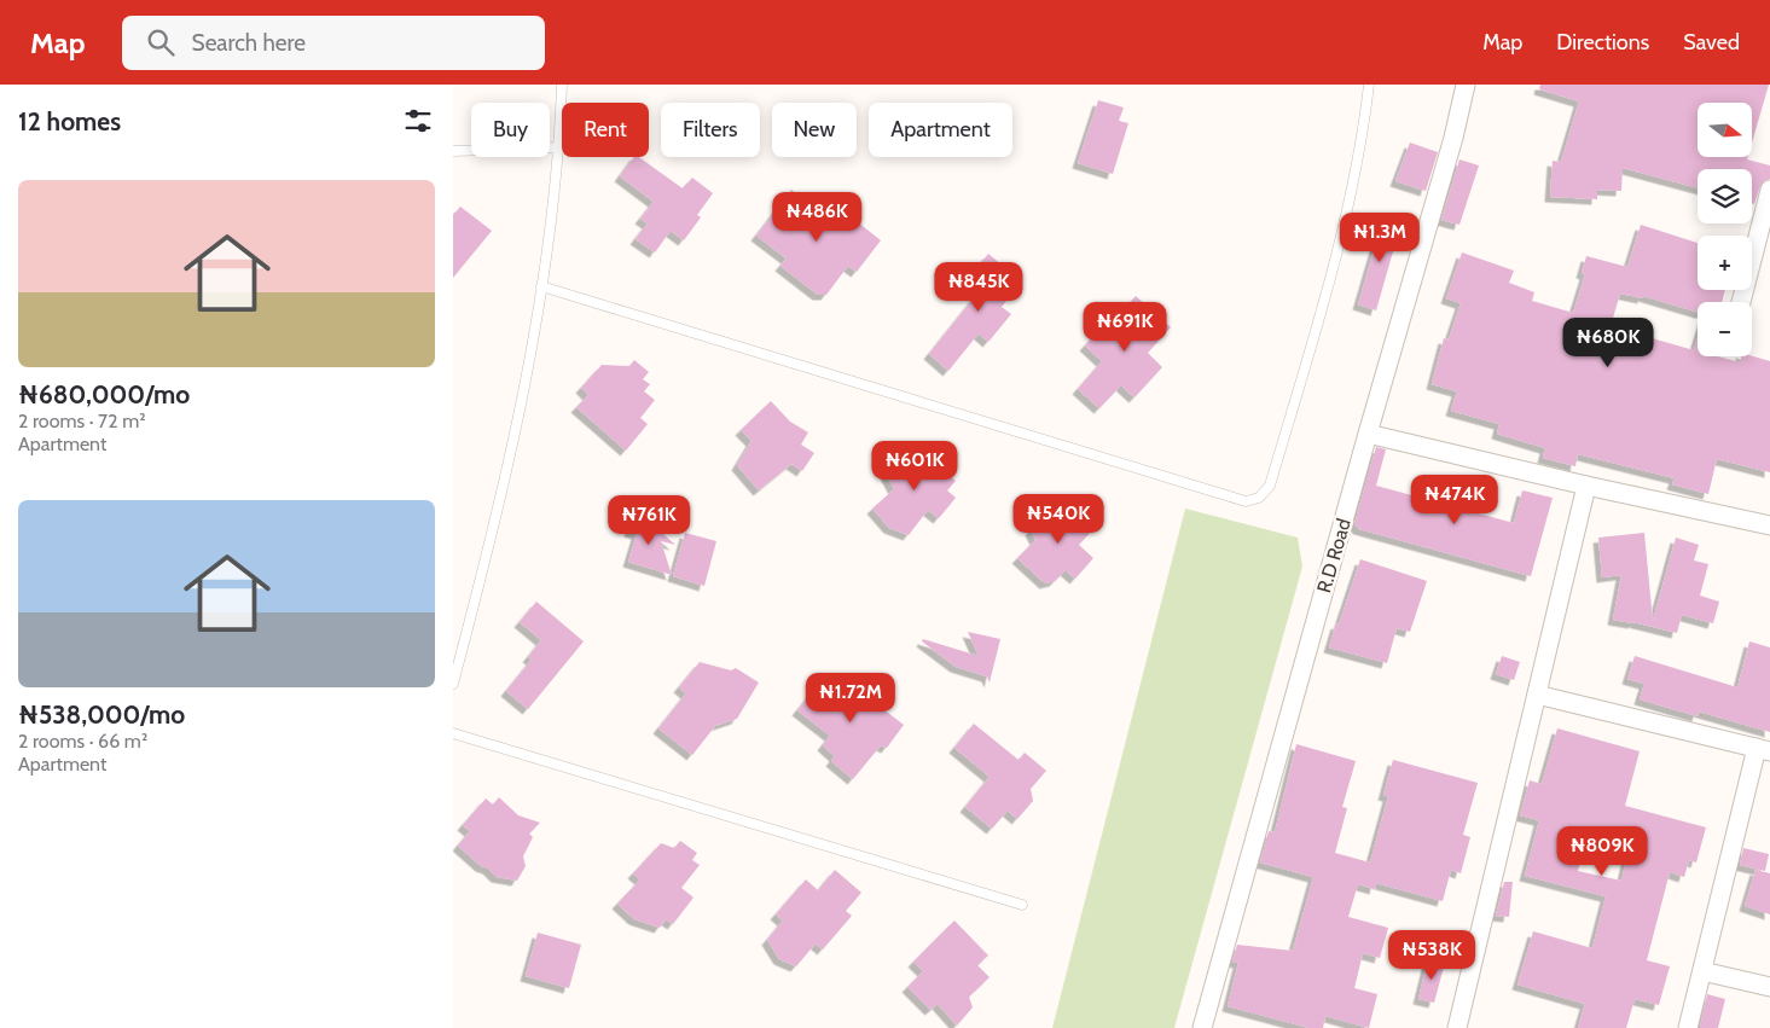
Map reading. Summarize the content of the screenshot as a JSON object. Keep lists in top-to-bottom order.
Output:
{
  "streets": {
    "street": ["R.D Road"]
  },
  "north": "right",
  "page": {
    "header": "Map",
    "search": "Search here",
    "nav": ["Map", "Directions", "Saved"],
    "heading": "12 homes",
    "map_buttons": ["+", "−"],
    "chip": [
      "Buy",
      "Rent",
      "Filters",
      "New",
      "Apartment"
    ],
    "list": [
      {
        "name": "₦680,000/mo",
        "note": "2 rooms · 72 m² · Apartment"
      },
      {
        "name": "₦538,000/mo",
        "note": "2 rooms · 66 m² · Apartment"
      }
    ],
    "price": [
      "₦486K",
      "₦1.3M",
      "₦845K",
      "₦691K",
      "₦680K",
      "₦601K",
      "₦474K",
      "₦540K",
      "₦761K",
      "₦1.72M",
      "₦809K",
      "₦538K"
    ]
  }
}
